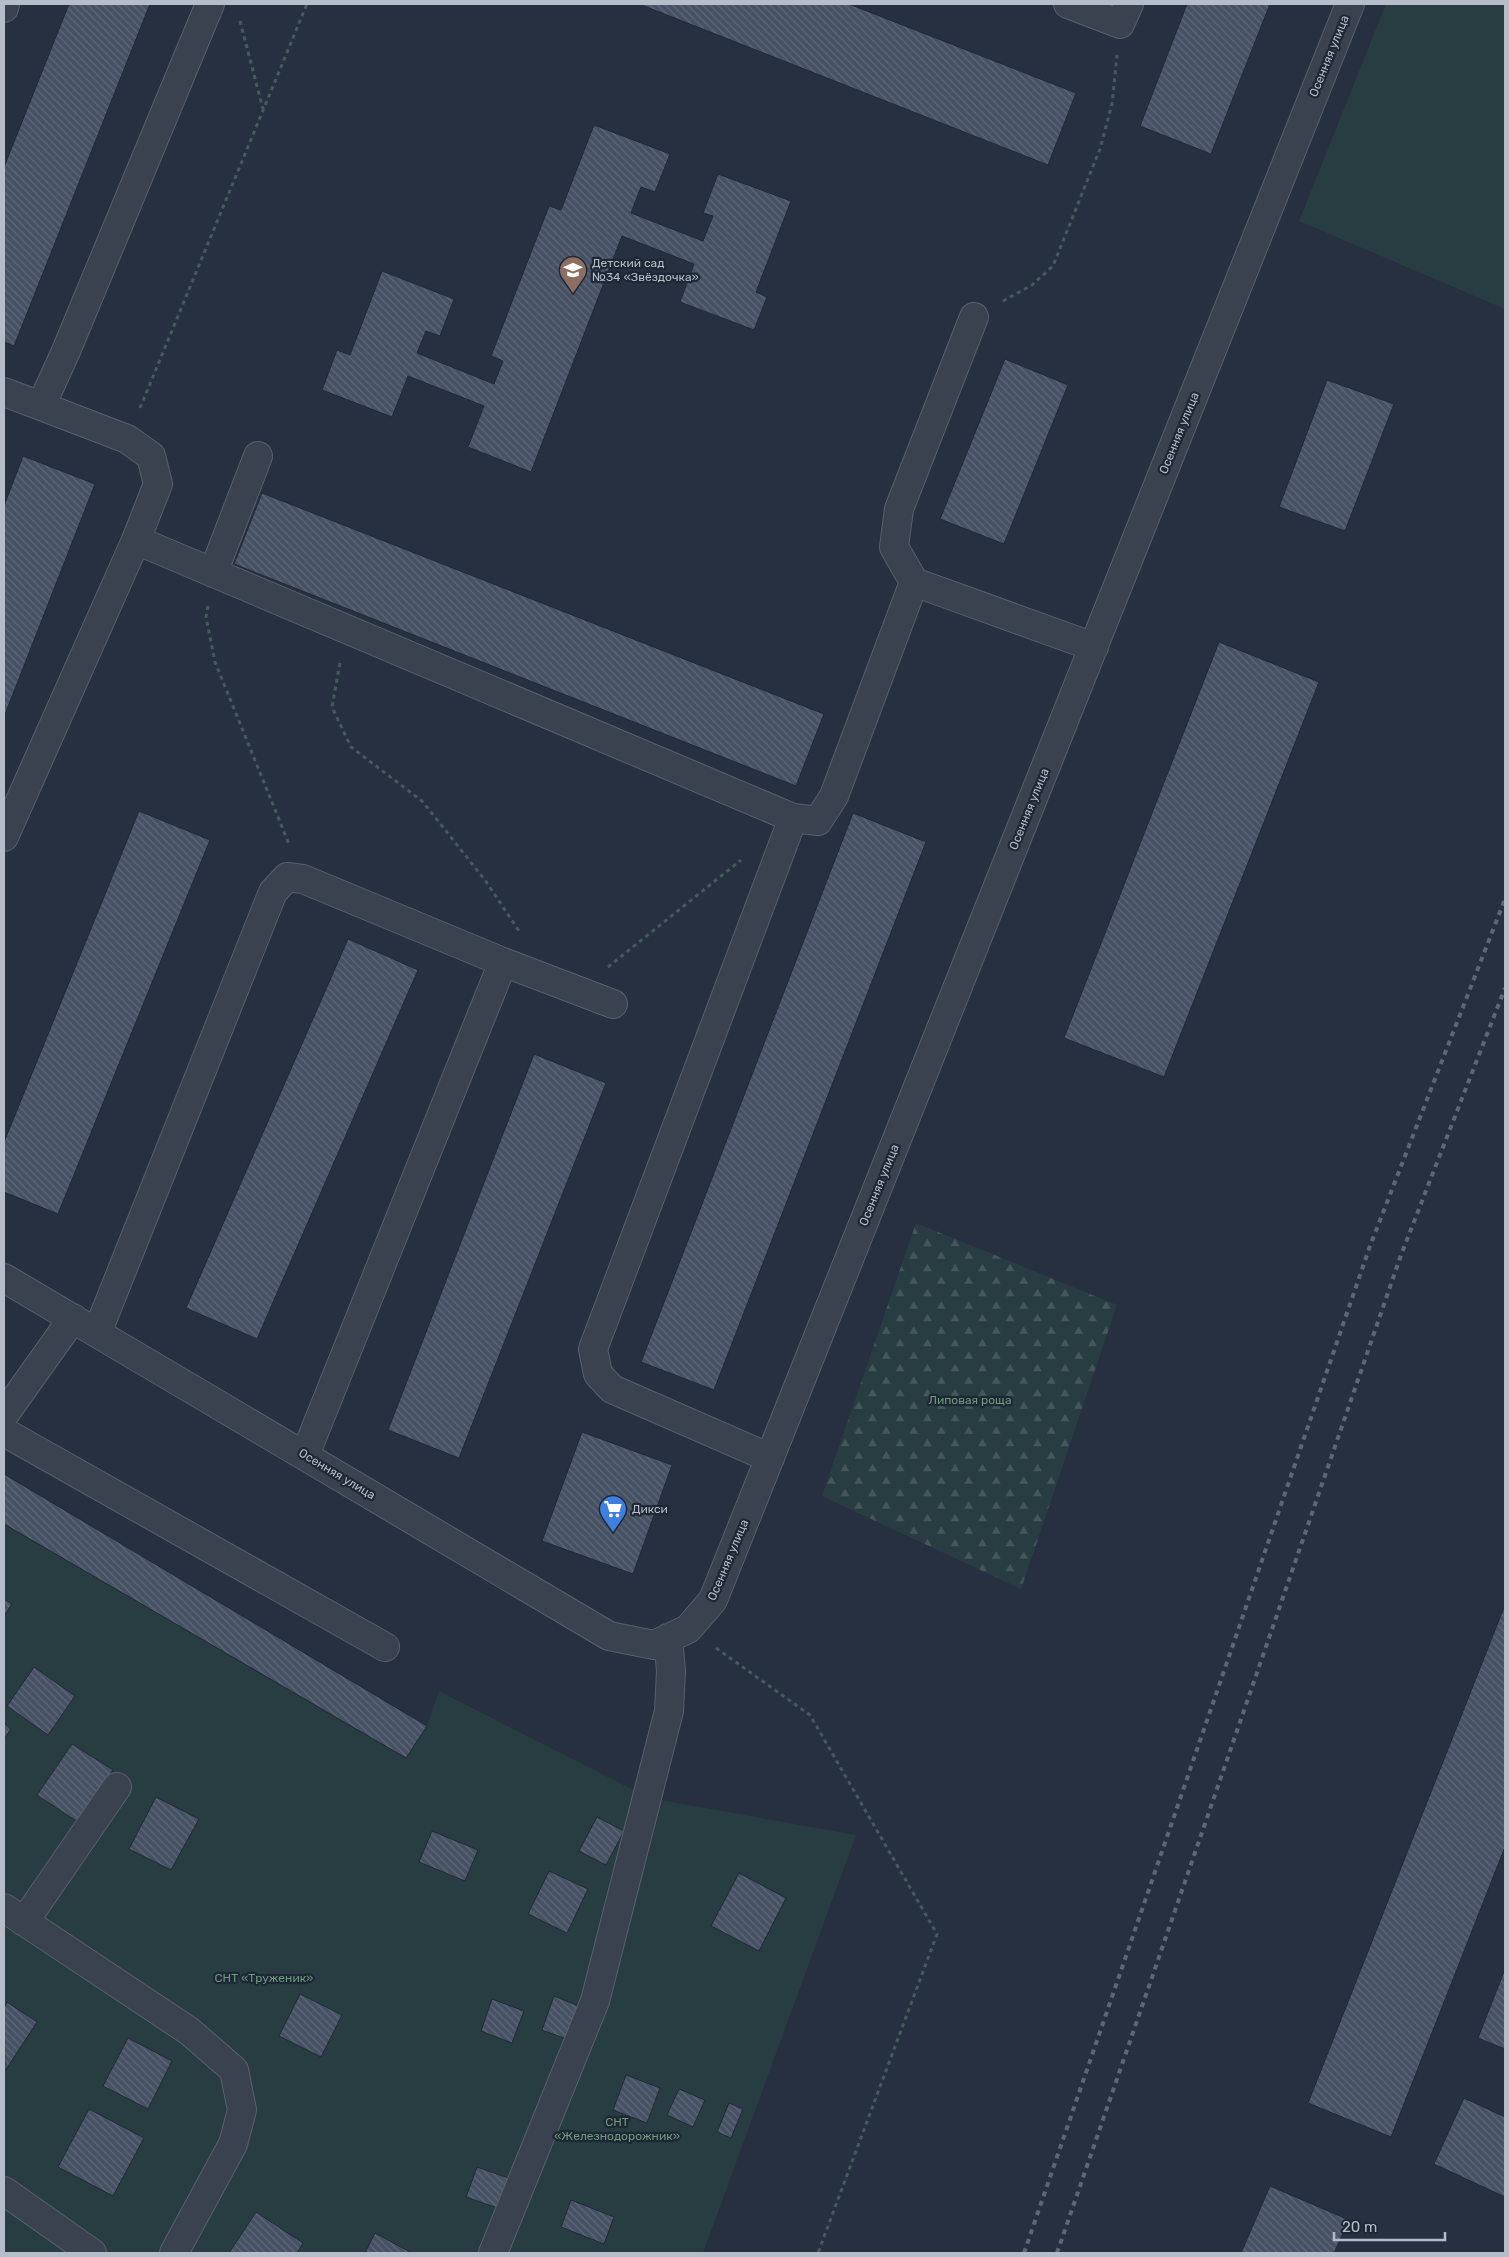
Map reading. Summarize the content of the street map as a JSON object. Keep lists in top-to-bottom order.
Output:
{
  "streets": {
    "street": ["Осенняя улица"]
  },
  "parks": ["Липовая роща", "СНТ «Труженик»", "СНТ «Железнодорожник»"],
  "places": {
    "school or university": ["Детский сад №34 «Звёздочка»"],
    "supermarket": ["Дикси"]
  },
  "scale_bar": "20 m"
}
